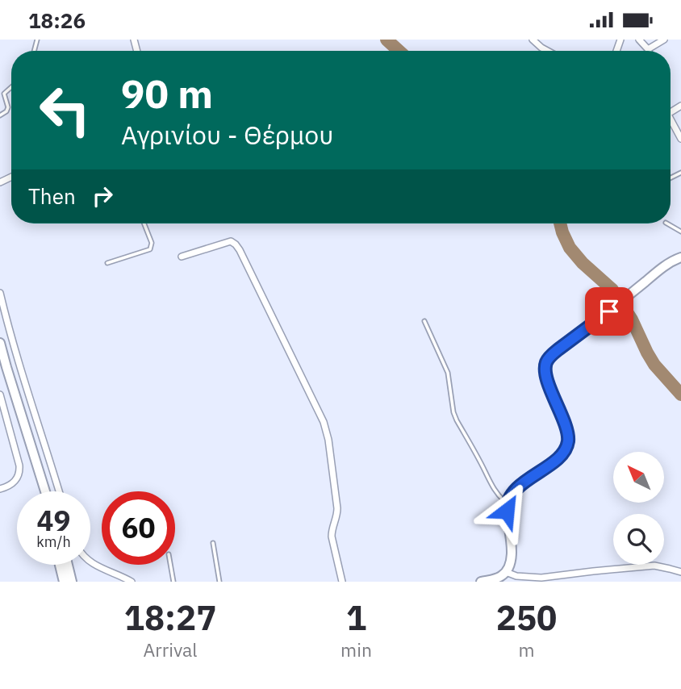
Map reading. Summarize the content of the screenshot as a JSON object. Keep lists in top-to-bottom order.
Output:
{
  "north": "top left",
  "page": {
    "status": "18:26",
    "turn": ["90 m", "Αγρινίου - Θέρμου"],
    "then": "Then",
    "speed": "49 km/h",
    "limit": "60",
    "eta": [
      "18:27",
      "Arrival",
      "1",
      "min",
      "250",
      "m"
    ]
  }
}
